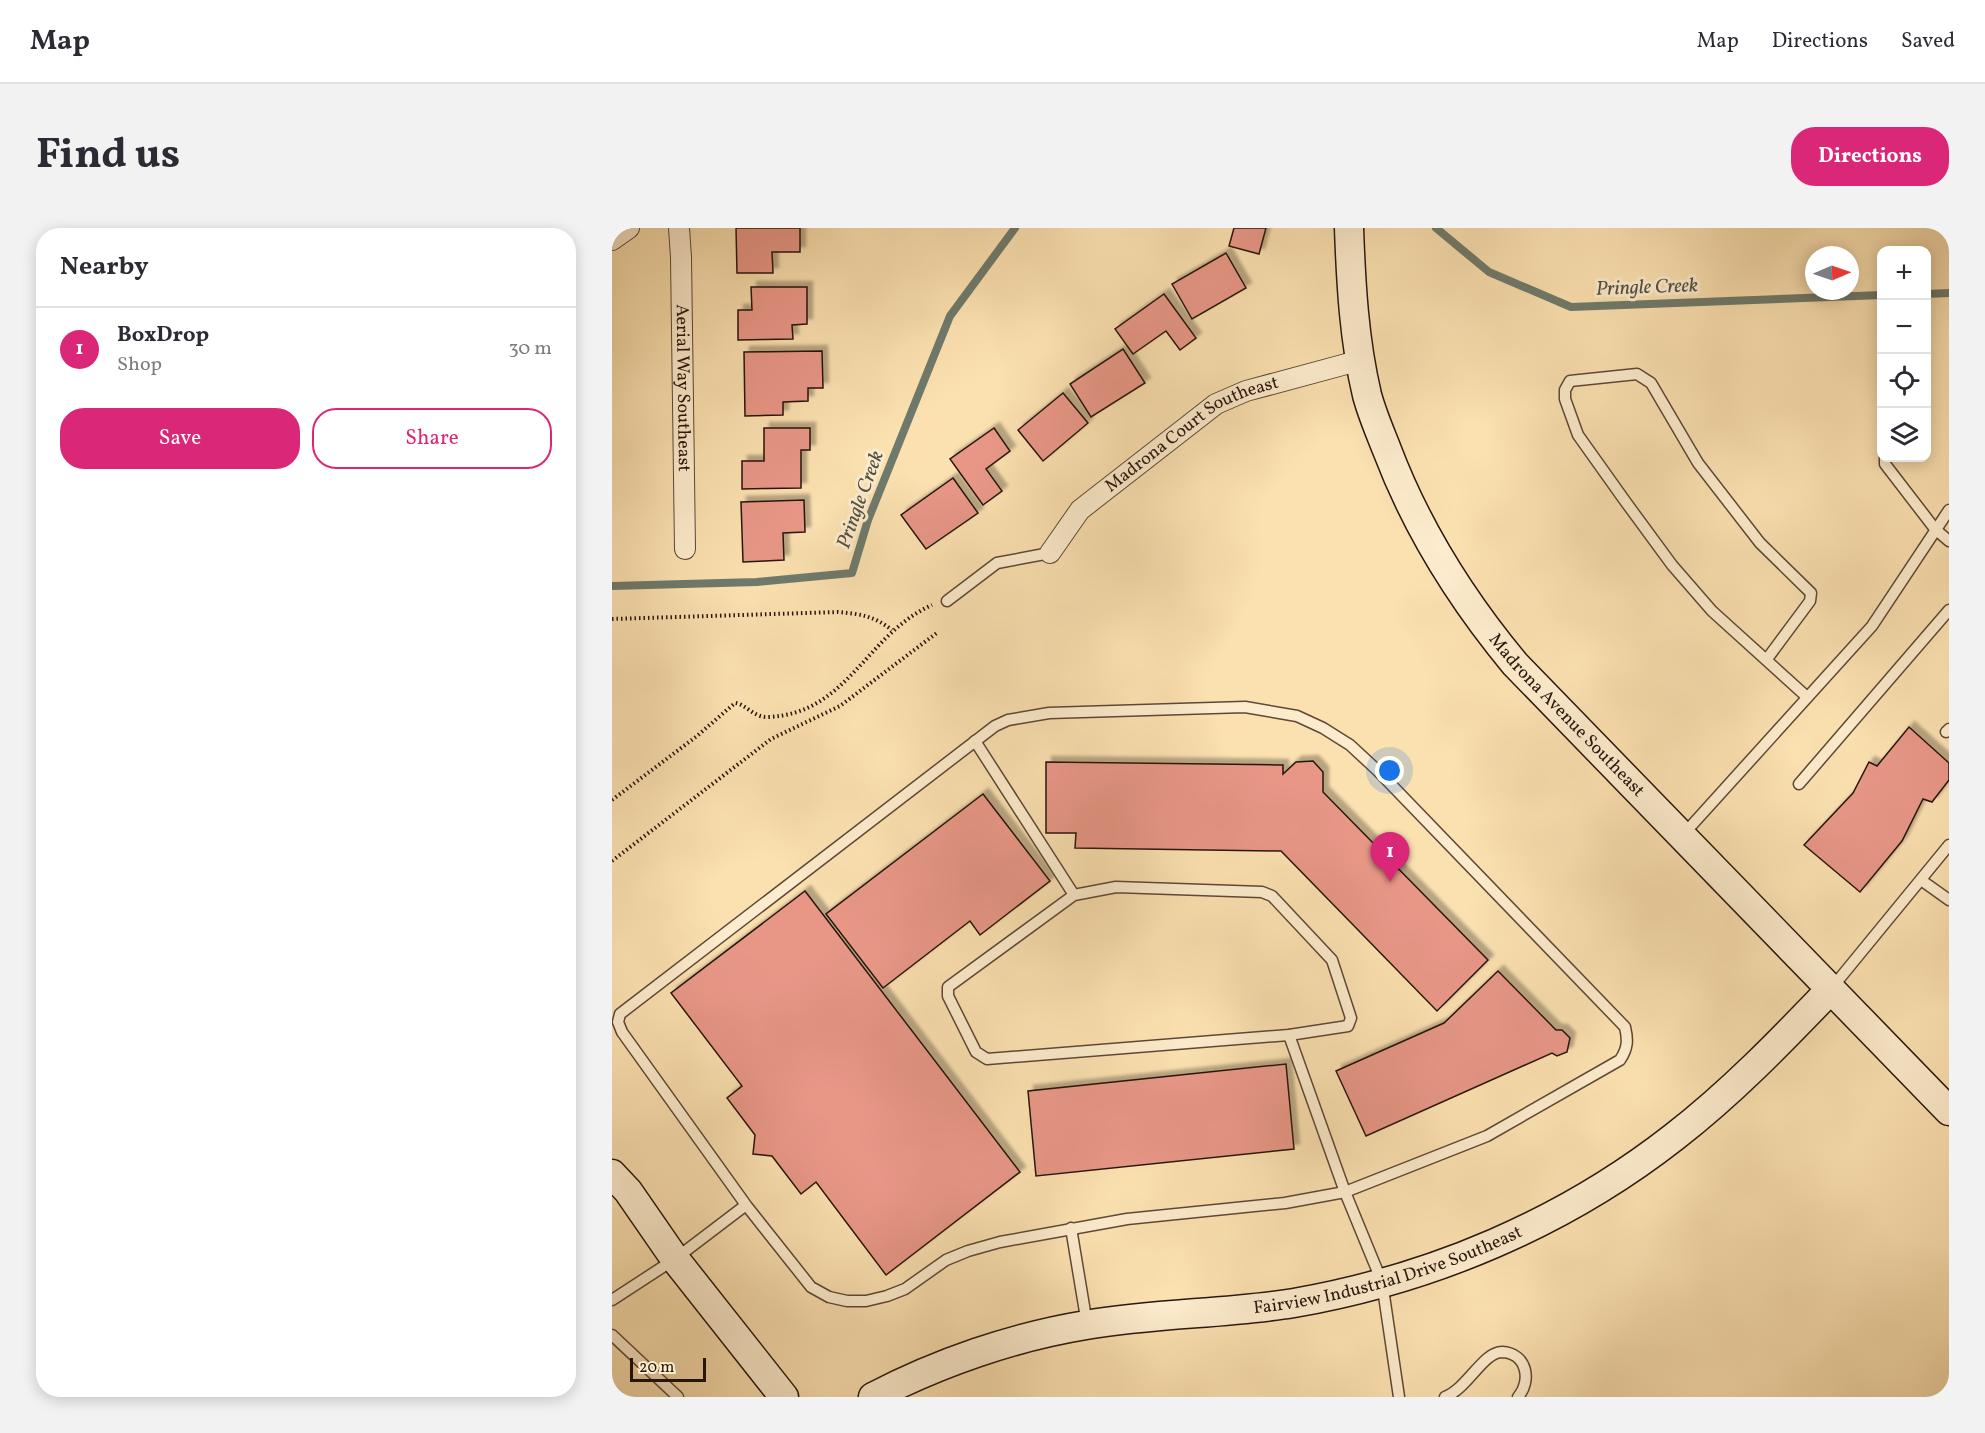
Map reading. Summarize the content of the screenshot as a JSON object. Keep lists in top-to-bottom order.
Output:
{
  "streets": {
    "main road": ["Madrona Avenue Southeast", "Fairview Industrial Drive Southeast"],
    "street": ["Aerial Way Southeast", "Madrona Court Southeast"]
  },
  "crossings": [
    ["Madrona Court Southeast", "Madrona Avenue Southeast"],
    ["Madrona Avenue Southeast", "Fairview Industrial Drive Southeast"]
  ],
  "water": ["Pringle Creek"],
  "scale_bar": "20 m",
  "north": "right",
  "page": {
    "header": "Map",
    "nav": ["Map", "Directions", "Saved"],
    "title": "Find us",
    "buttons": [
      "Directions",
      ["Save", "Share"]
    ],
    "heading": "Nearby",
    "map_buttons": ["+", "−"],
    "list": [
      {
        "mark": "1",
        "name": "BoxDrop",
        "note": "Shop",
        "value": "30 m"
      }
    ],
    "pins": "1",
    "scale": "20 m"
  }
}
